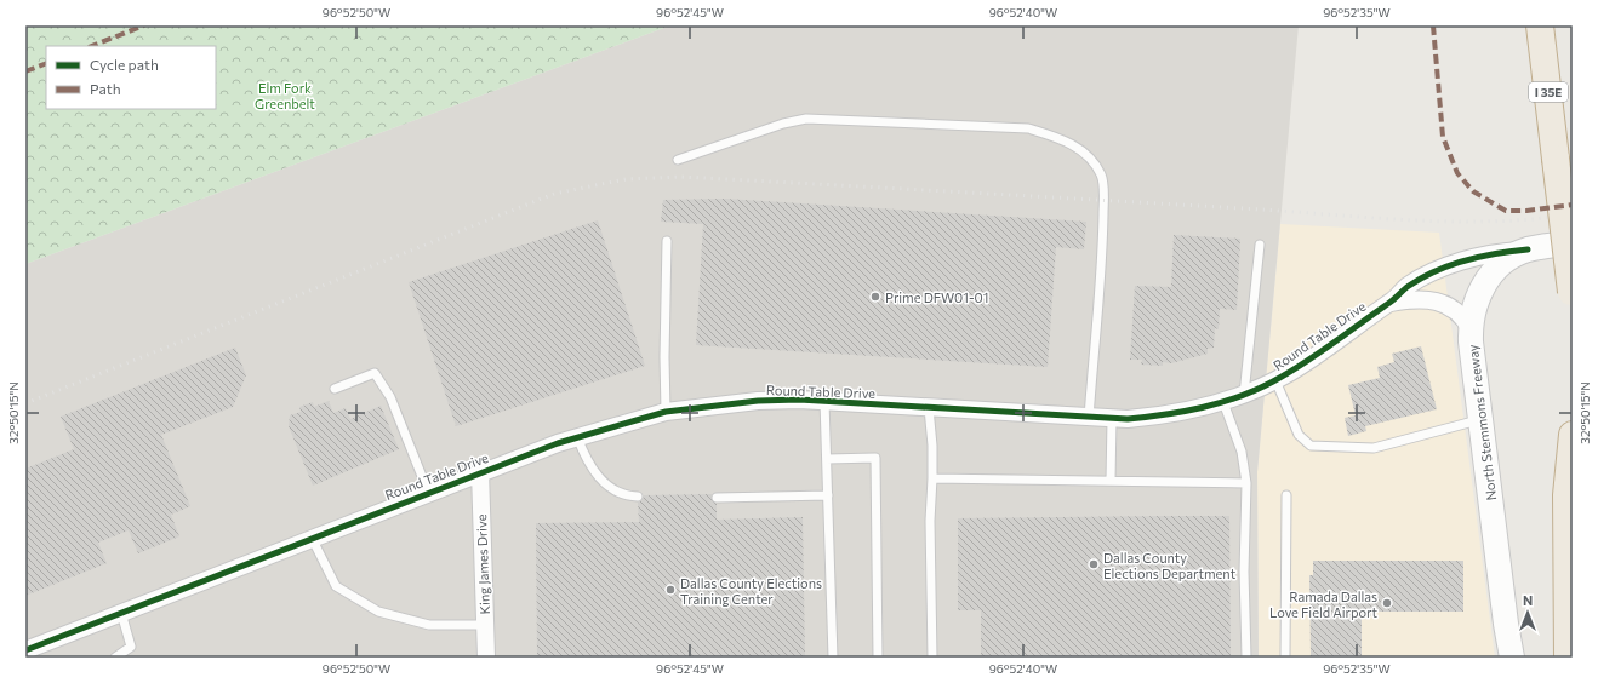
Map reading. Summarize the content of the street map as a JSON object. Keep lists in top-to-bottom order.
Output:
{
  "streets": {
    "highway": ["I 35E"],
    "main road": ["North Stemmons Freeway"],
    "street": ["Round Table Drive", "King James Drive"]
  },
  "crossings": [
    ["Round Table Drive", "North Stemmons Freeway"],
    ["Round Table Drive", "King James Drive"]
  ],
  "parks": ["Elm Fork Greenbelt"],
  "places": [
    "Prime DFW01-01",
    "Dallas County Elections Department",
    "Dallas County Elections Training Center",
    "Ramada Dallas Love Field Airport"
  ],
  "legend": ["Cycle path", "Path"],
  "north": "top",
  "coordinates": [
    "96°52'50\"W",
    "96°52'45\"W",
    "96°52'40\"W",
    "96°52'35\"W",
    "32°50'15\"N"
  ]
}
